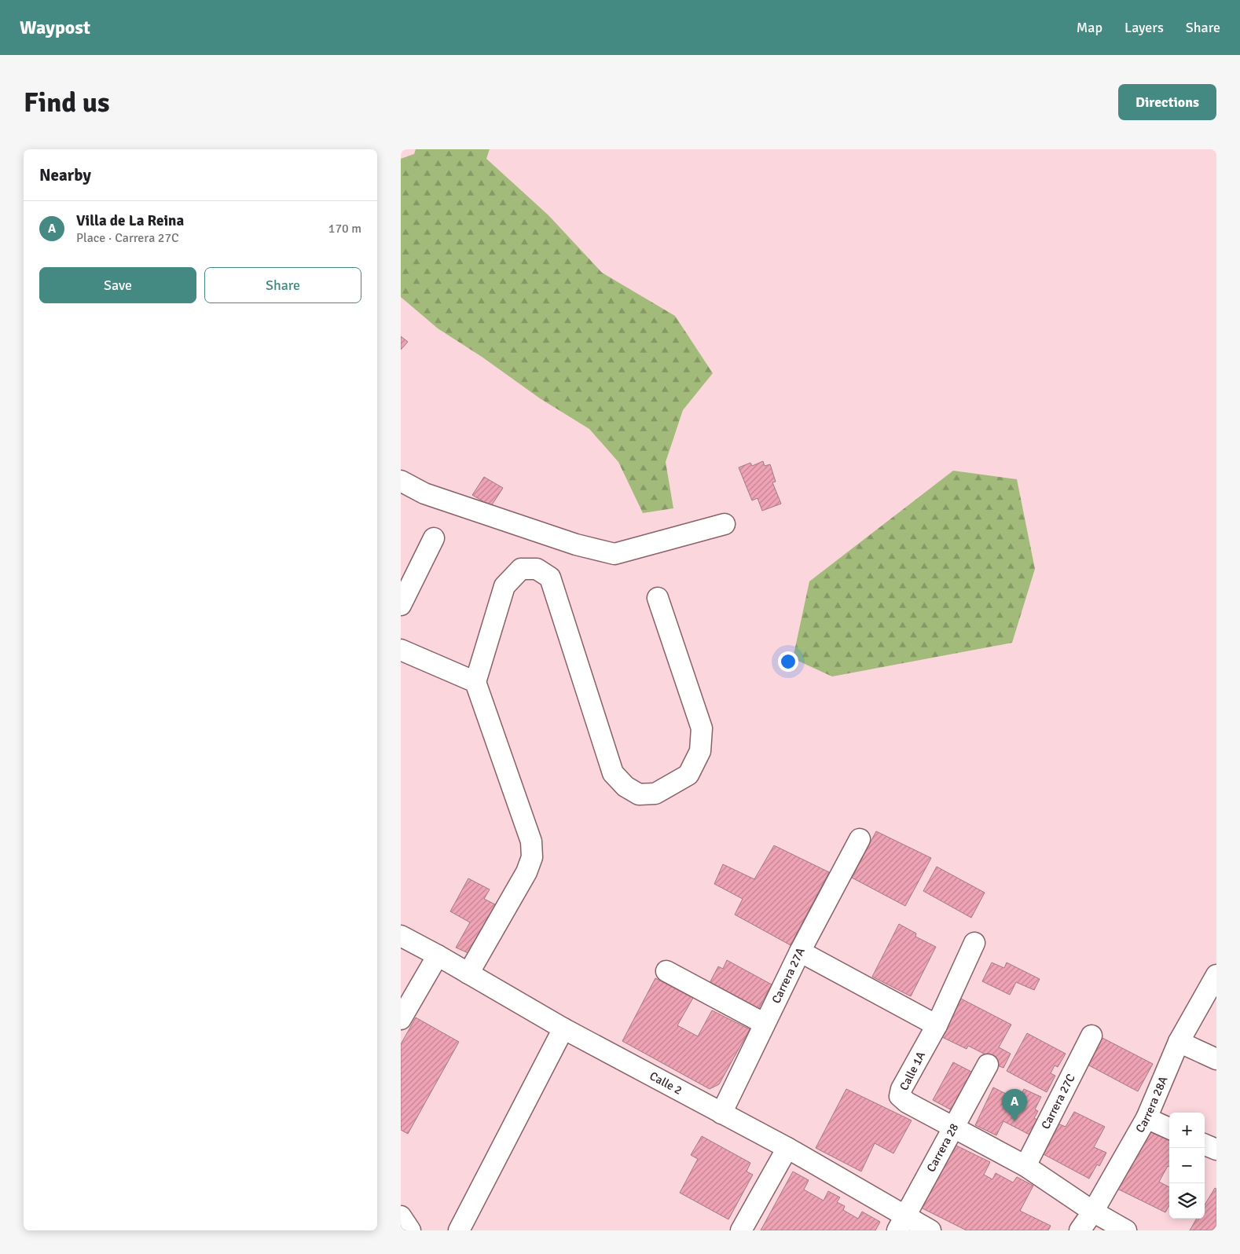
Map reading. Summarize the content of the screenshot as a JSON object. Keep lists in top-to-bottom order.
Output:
{
  "streets": {
    "street": [
      "Carrera 27A",
      "Calle 1A",
      "Calle 2",
      "Carrera 27C",
      "Carrera 28A",
      "Carrera 28"
    ]
  },
  "crossings": [
    ["Carrera 27A", "Calle 2"],
    ["Calle 1A", "Carrera 27C"],
    ["Calle 1A", "Carrera 28A"],
    ["Calle 1A", "Carrera 28"],
    ["Calle 2", "Carrera 28"]
  ],
  "page": {
    "header": "Waypost",
    "nav": ["Map", "Layers", "Share"],
    "buttons": [
      "Directions",
      ["Save", "Share"]
    ],
    "title": "Find us",
    "heading": "Nearby",
    "list": [
      {
        "mark": "A",
        "name": "Villa de La Reina",
        "note": "Place · Carrera 27C",
        "value": "170 m"
      }
    ],
    "pins": "A",
    "map_buttons": ["+", "−"]
  }
}
